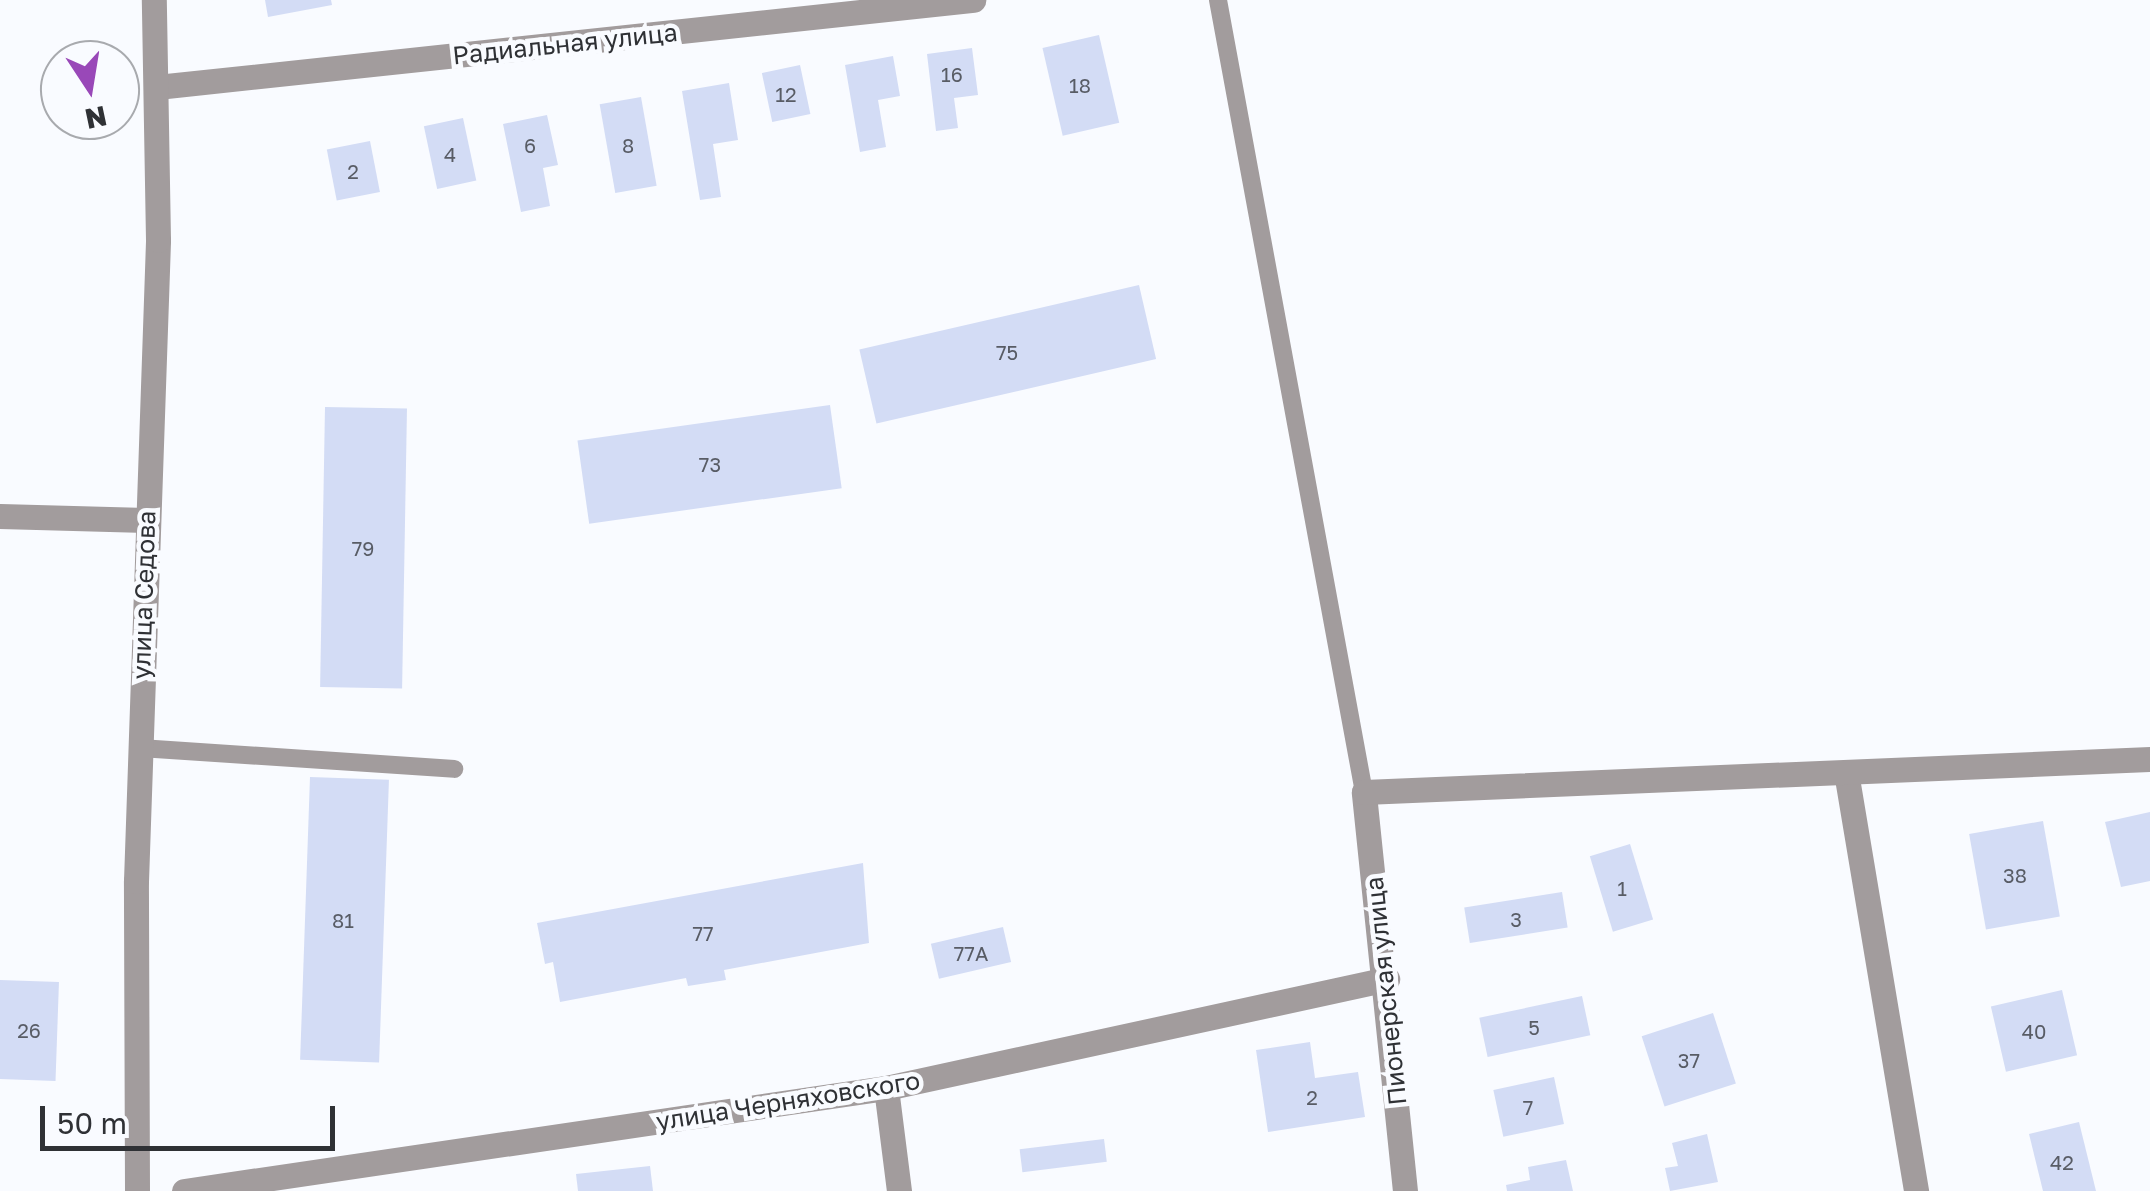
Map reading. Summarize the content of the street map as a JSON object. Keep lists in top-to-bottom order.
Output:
{
  "streets": {
    "street": [
      "Радиальная улица",
      "улица Седова",
      "Пионерская улица",
      "улица Черняховского"
    ]
  },
  "crossings": [
    ["Радиальная улица", "улица Седова"],
    ["Пионерская улица", "улица Черняховского"]
  ],
  "house_numbers": [
    "16",
    "18",
    "12",
    "6",
    "8",
    "4",
    "2",
    "75",
    "73",
    "79",
    "38",
    "1",
    "3",
    "81",
    "77",
    "77А",
    "5",
    "26",
    "40",
    "37",
    "2",
    "7",
    "42"
  ],
  "scale_bar": "50 m",
  "north": "bottom"
}
